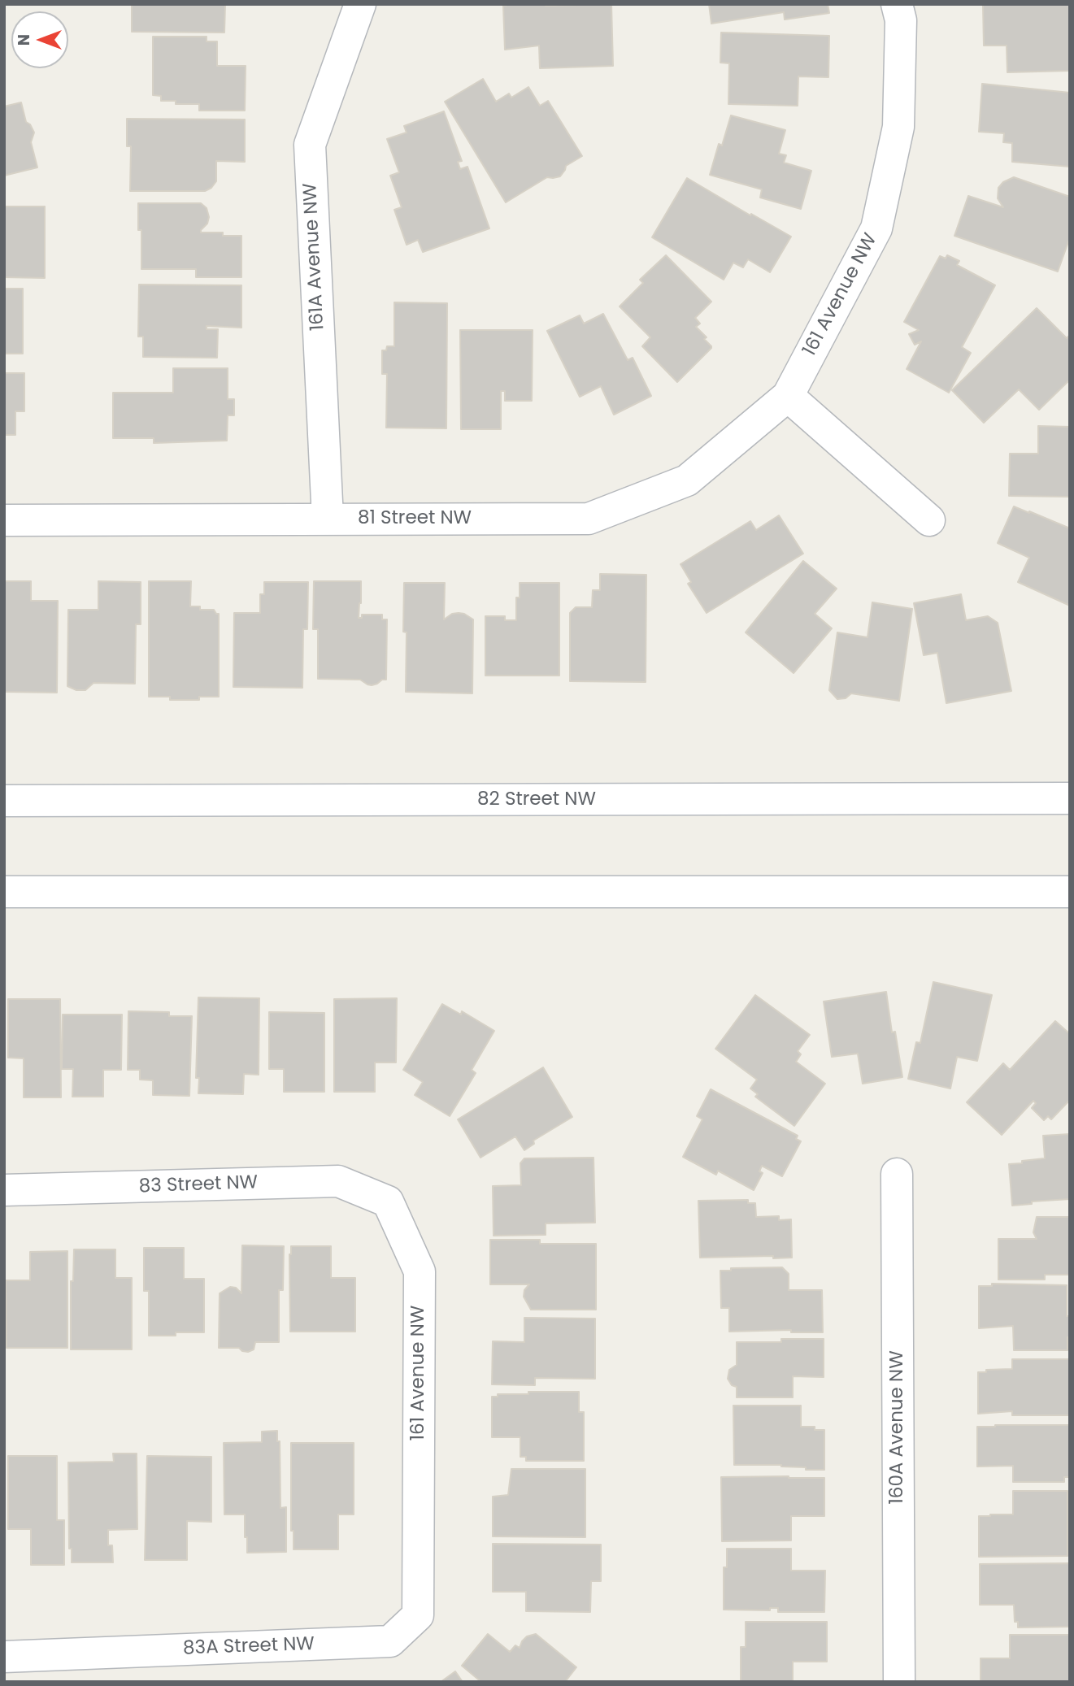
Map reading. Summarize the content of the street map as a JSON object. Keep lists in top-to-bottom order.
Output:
{
  "streets": {
    "street": [
      "161A Avenue NW",
      "161 Avenue NW",
      "81 Street NW",
      "82 Street NW",
      "83 Street NW",
      "160A Avenue NW",
      "83A Street NW"
    ]
  },
  "crossings": [
    ["161A Avenue NW", "81 Street NW"],
    ["161 Avenue NW", "81 Street NW"],
    ["161 Avenue NW", "83 Street NW"],
    ["161 Avenue NW", "83A Street NW"]
  ],
  "north": "left"
}
